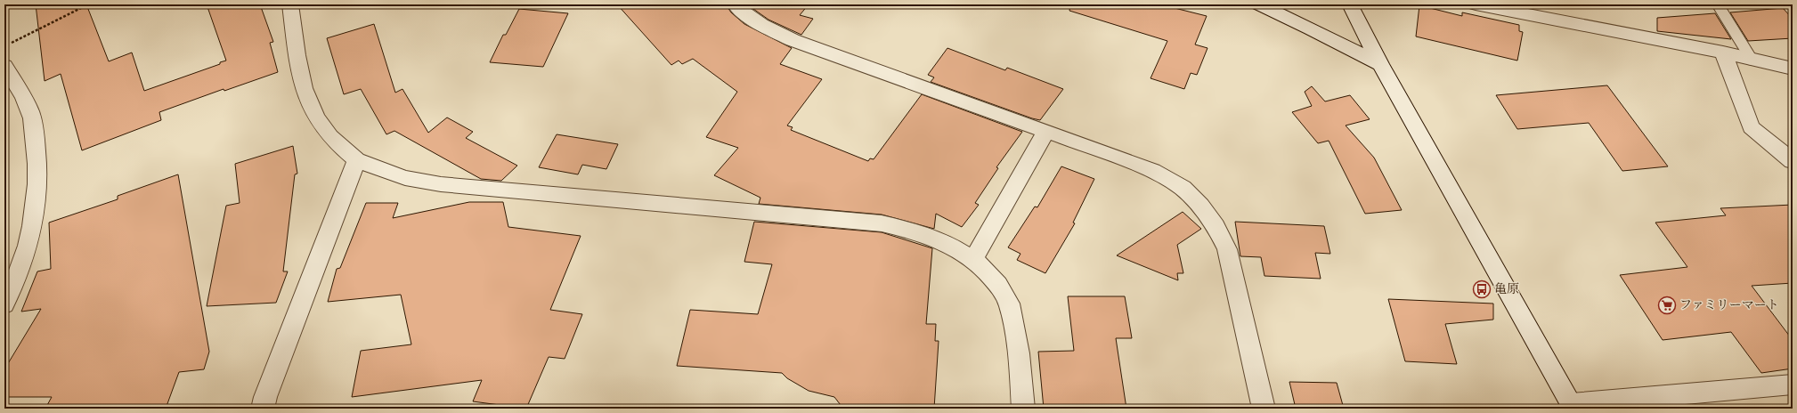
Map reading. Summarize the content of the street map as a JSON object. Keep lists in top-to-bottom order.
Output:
{
  "places": {
    "bus stop": ["亀原"],
    "supermarket": ["ファミリーマート"]
  }
}
